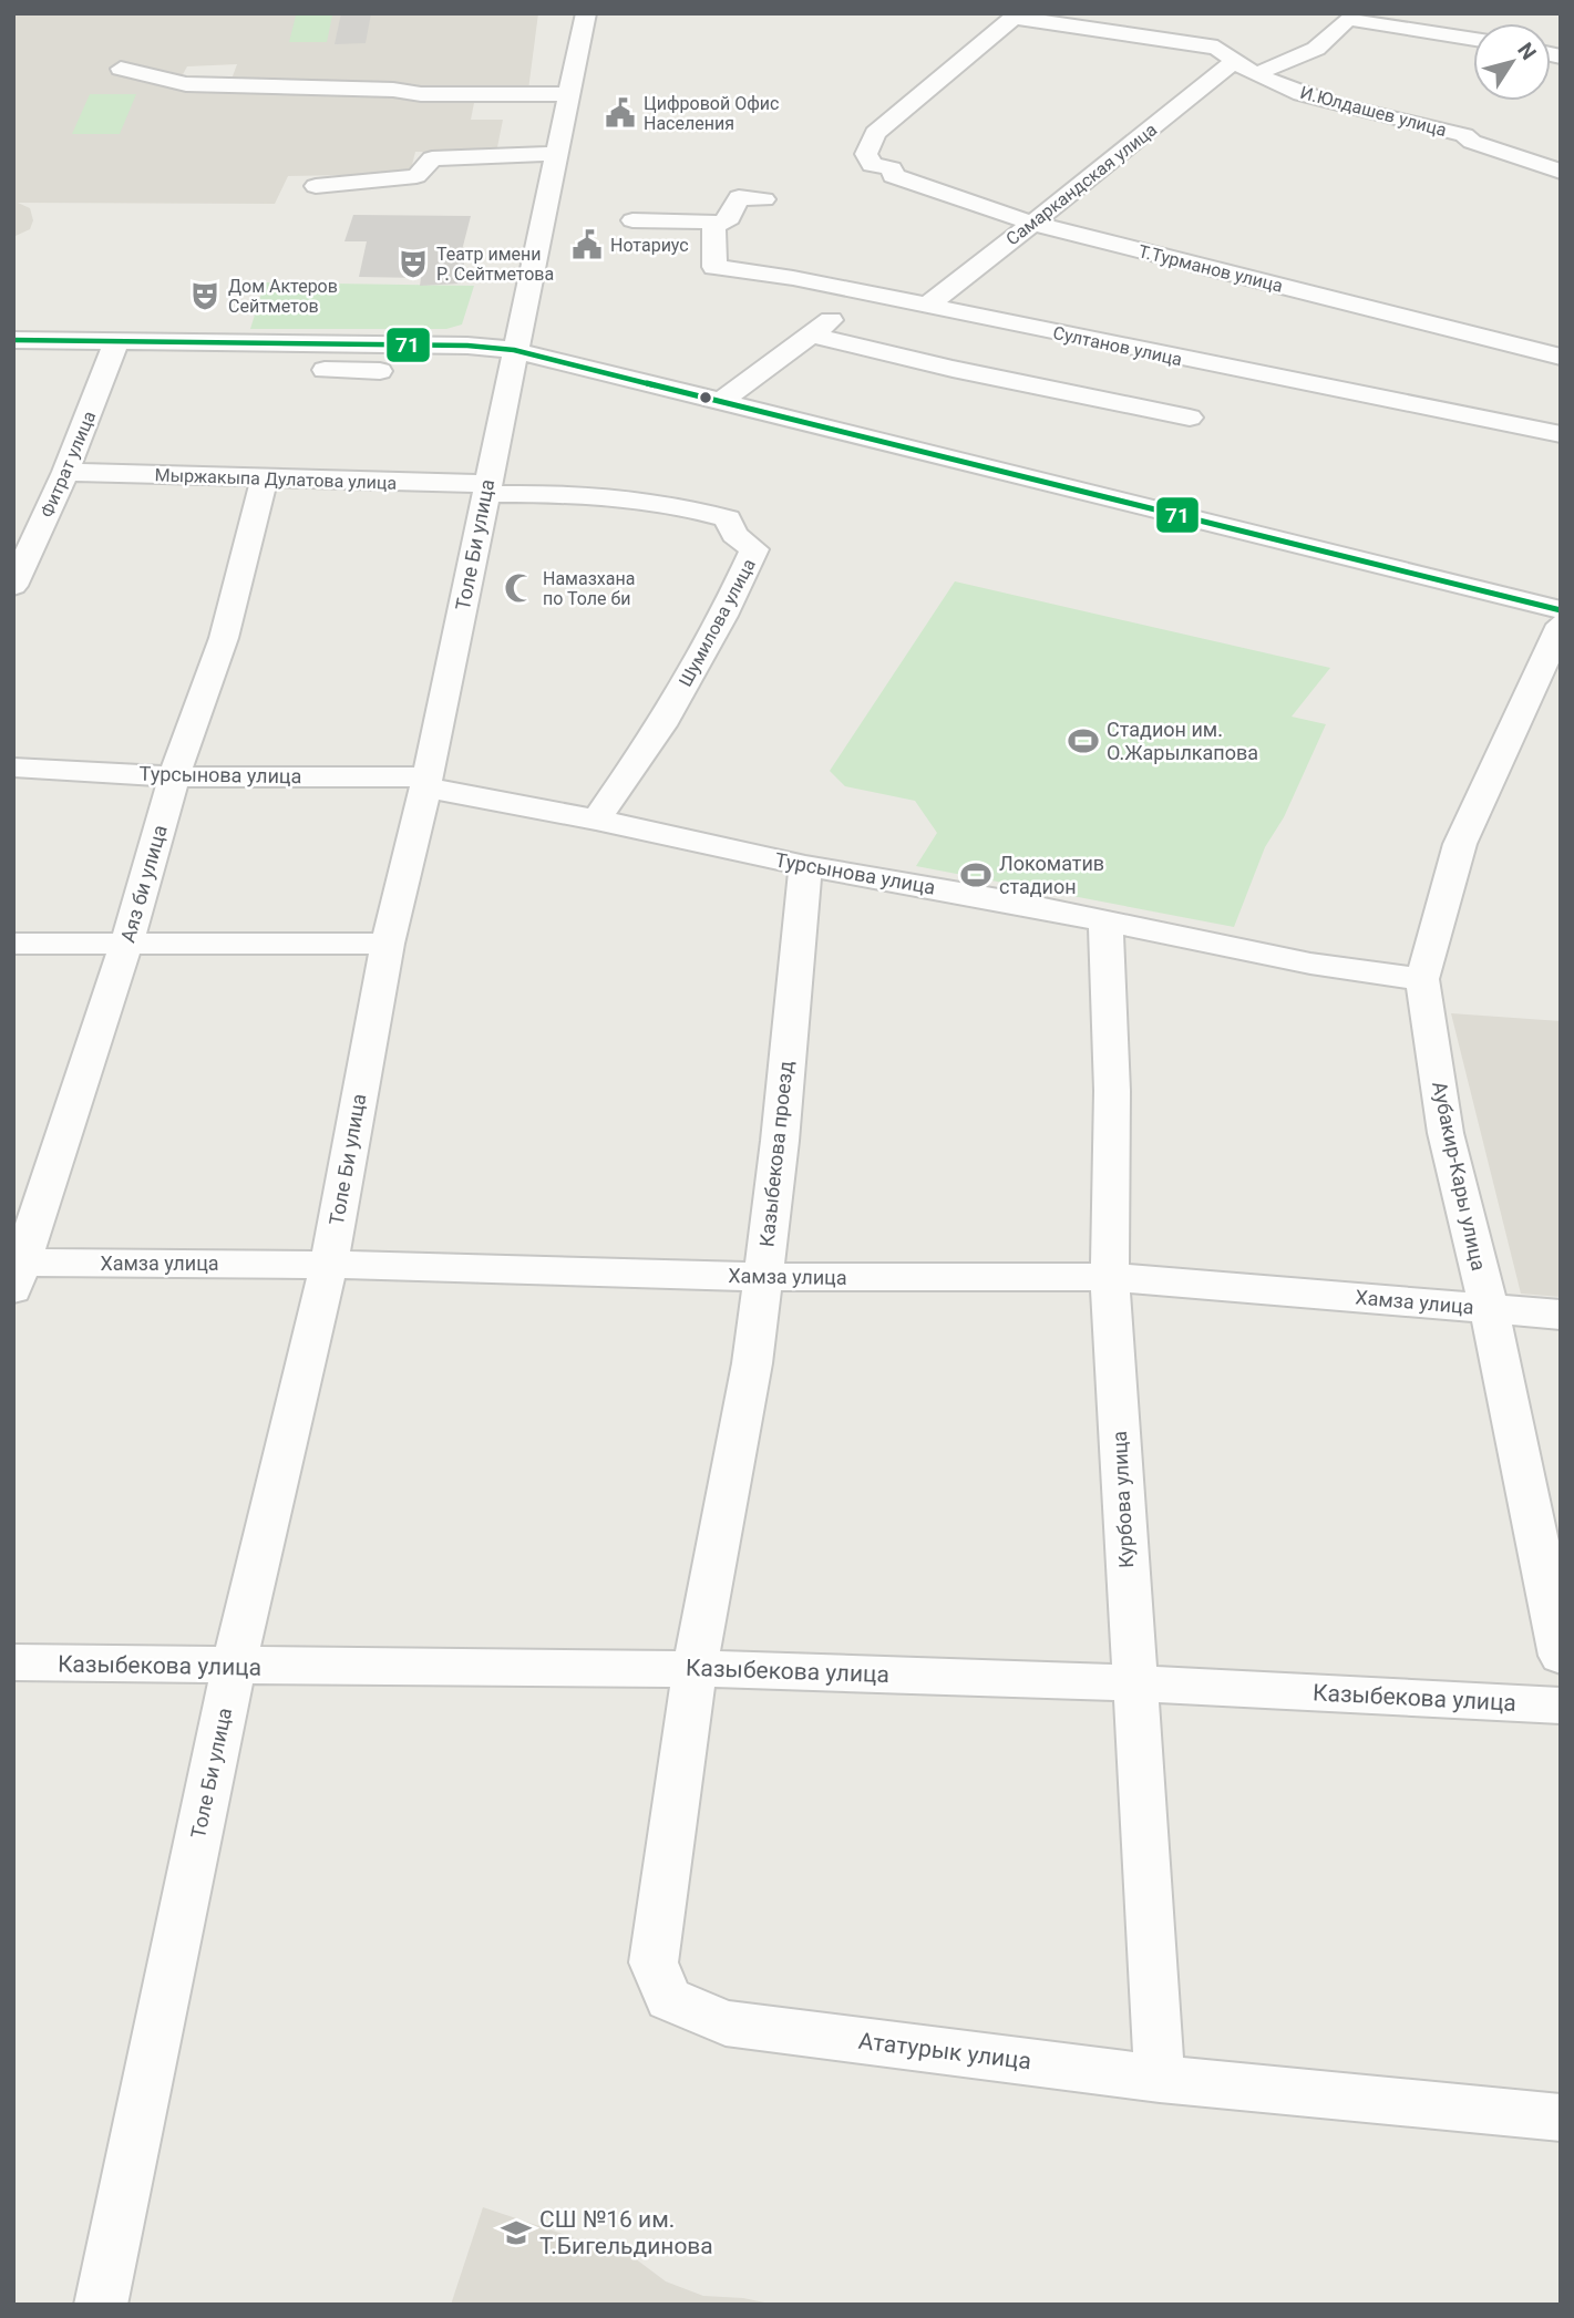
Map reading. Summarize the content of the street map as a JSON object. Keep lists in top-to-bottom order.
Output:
{
  "streets": {
    "street": [
      "И.Юлдашев улица",
      "Самаркандская улица",
      "Т.Турманов улица",
      "Султанов улица",
      "Фитрат улица",
      "Мыржакыпа Дулатова улица",
      "Толе Би улица",
      "Шумилова улица",
      "Турсынова улица",
      "Аяз би улица",
      "Казыбекова проезд",
      "Аубакир-Кары улица",
      "Хамза улица",
      "Курбова улица",
      "Казыбекова улица",
      "Ататурык улица"
    ]
  },
  "crossings": [
    ["И.Юлдашев улица", "Самаркандская улица"],
    ["И.Юлдашев улица", "Т.Турманов улица"],
    ["Самаркандская улица", "Т.Турманов улица"],
    ["Самаркандская улица", "Султанов улица"],
    ["Фитрат улица", "Мыржакыпа Дулатова улица"],
    ["Мыржакыпа Дулатова улица", "Толе Би улица"],
    ["Мыржакыпа Дулатова улица", "Шумилова улица"],
    ["Мыржакыпа Дулатова улица", "Аяз би улица"],
    ["Толе Би улица", "Шумилова улица"],
    ["Толе Би улица", "Турсынова улица"],
    ["Толе Би улица", "Хамза улица"],
    ["Толе Би улица", "Казыбекова улица"],
    ["Шумилова улица", "Турсынова улица"],
    ["Турсынова улица", "Аяз би улица"],
    ["Турсынова улица", "Казыбекова проезд"],
    ["Турсынова улица", "Аубакир-Кары улица"],
    ["Турсынова улица", "Курбова улица"],
    ["Аяз би улица", "Хамза улица"],
    ["Казыбекова проезд", "Хамза улица"],
    ["Казыбекова проезд", "Казыбекова улица"],
    ["Казыбекова проезд", "Ататурык улица"],
    ["Аубакир-Кары улица", "Хамза улица"],
    ["Хамза улица", "Курбова улица"],
    ["Курбова улица", "Казыбекова улица"],
    ["Курбова улица", "Ататурык улица"],
    ["Казыбекова улица", "Ататурык улица"]
  ],
  "places": {
    "public building": ["Цифровой Офис Населения", "Нотариус"],
    "theatre": ["Театр имени Р. Сейтметова", "Дом Актеров Сейтметов"],
    "mosque": ["Намазхана по Толе би"],
    "sports": ["Стадион им. О.Жарылкапова", "Локоматив стадион"],
    "school or university": ["СШ №16 им. Т.Бигельдинова"]
  },
  "lines": ["transit line 71"],
  "north": "top right"
}
